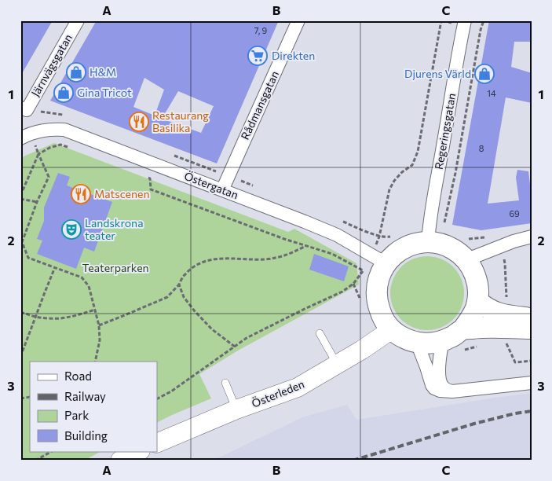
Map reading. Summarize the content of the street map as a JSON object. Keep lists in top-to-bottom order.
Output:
{
  "streets": {
    "street": [
      "Järnvägsgatan",
      "Rådmansgatan",
      "Regeringsgatan",
      "Östergatan",
      "Österleden"
    ]
  },
  "crossings": [
    ["Rådmansgatan", "Östergatan"],
    ["Regeringsgatan", "Östergatan"],
    ["Regeringsgatan", "Österleden"],
    ["Östergatan", "Österleden"]
  ],
  "parks": ["Teaterparken"],
  "places": {
    "supermarket": ["Direkten"],
    "shop": ["H&M", "Djurens Värld", "Gina Tricot"],
    "restaurant": ["Restaurang Basilika", "Matscenen"],
    "theatre": ["Landskrona teater"]
  },
  "house_numbers": [
    "7, 9",
    "14",
    "8",
    "69"
  ],
  "legend": [
    "Road",
    "Railway",
    "Park",
    "Building"
  ],
  "grid": {
    "columns": ["A", "B", "C"],
    "rows": ["1", "2", "3"]
  }
}
